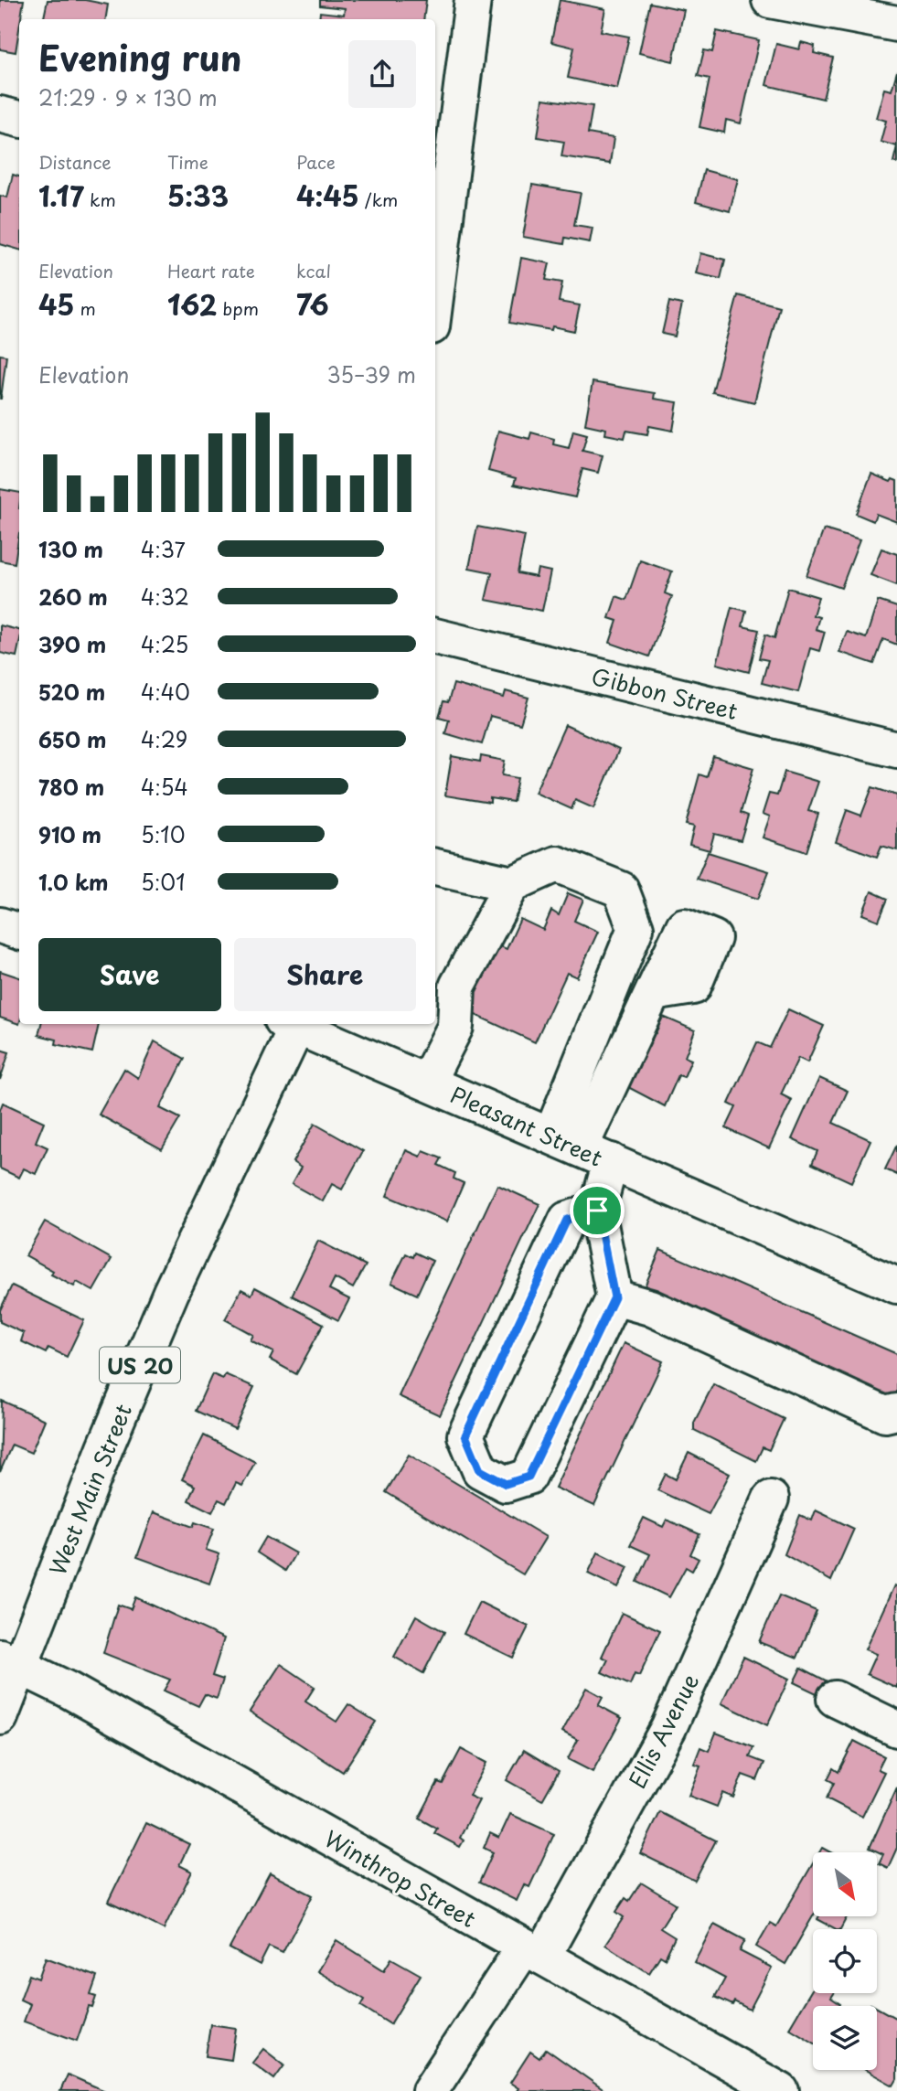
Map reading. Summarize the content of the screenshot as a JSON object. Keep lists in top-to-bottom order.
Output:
{
  "streets": {
    "street": [
      "Gibbon Street",
      "Pleasant Street",
      "US 20",
      "West Main Street",
      "Ellis Avenue",
      "Winthrop Street"
    ]
  },
  "crossings": [
    ["West Main Street", "Winthrop Street"],
    ["Ellis Avenue", "Winthrop Street"]
  ],
  "north": "bottom right",
  "page": {
    "heading": ["Evening run", "21:29 · 9 × 130 m"],
    "stats": [
      ["Distance", "1.17 km"],
      ["Time", "5:33"],
      ["Pace", "4:45 /km"],
      ["Elevation", "45 m"],
      ["Heart rate", "162 bpm"],
      ["kcal", "76"]
    ],
    "chart": ["Elevation", "35–39 m"],
    "list": [
      {
        "name": "130 m",
        "note": "4:37"
      },
      {
        "name": "260 m",
        "note": "4:32"
      },
      {
        "name": "390 m",
        "note": "4:25"
      },
      {
        "name": "520 m",
        "note": "4:40"
      },
      {
        "name": "650 m",
        "note": "4:29"
      },
      {
        "name": "780 m",
        "note": "4:54"
      },
      {
        "name": "910 m",
        "note": "5:10"
      },
      {
        "name": "1.0 km",
        "note": "5:01"
      }
    ],
    "buttons": ["Save", "Share"]
  }
}
